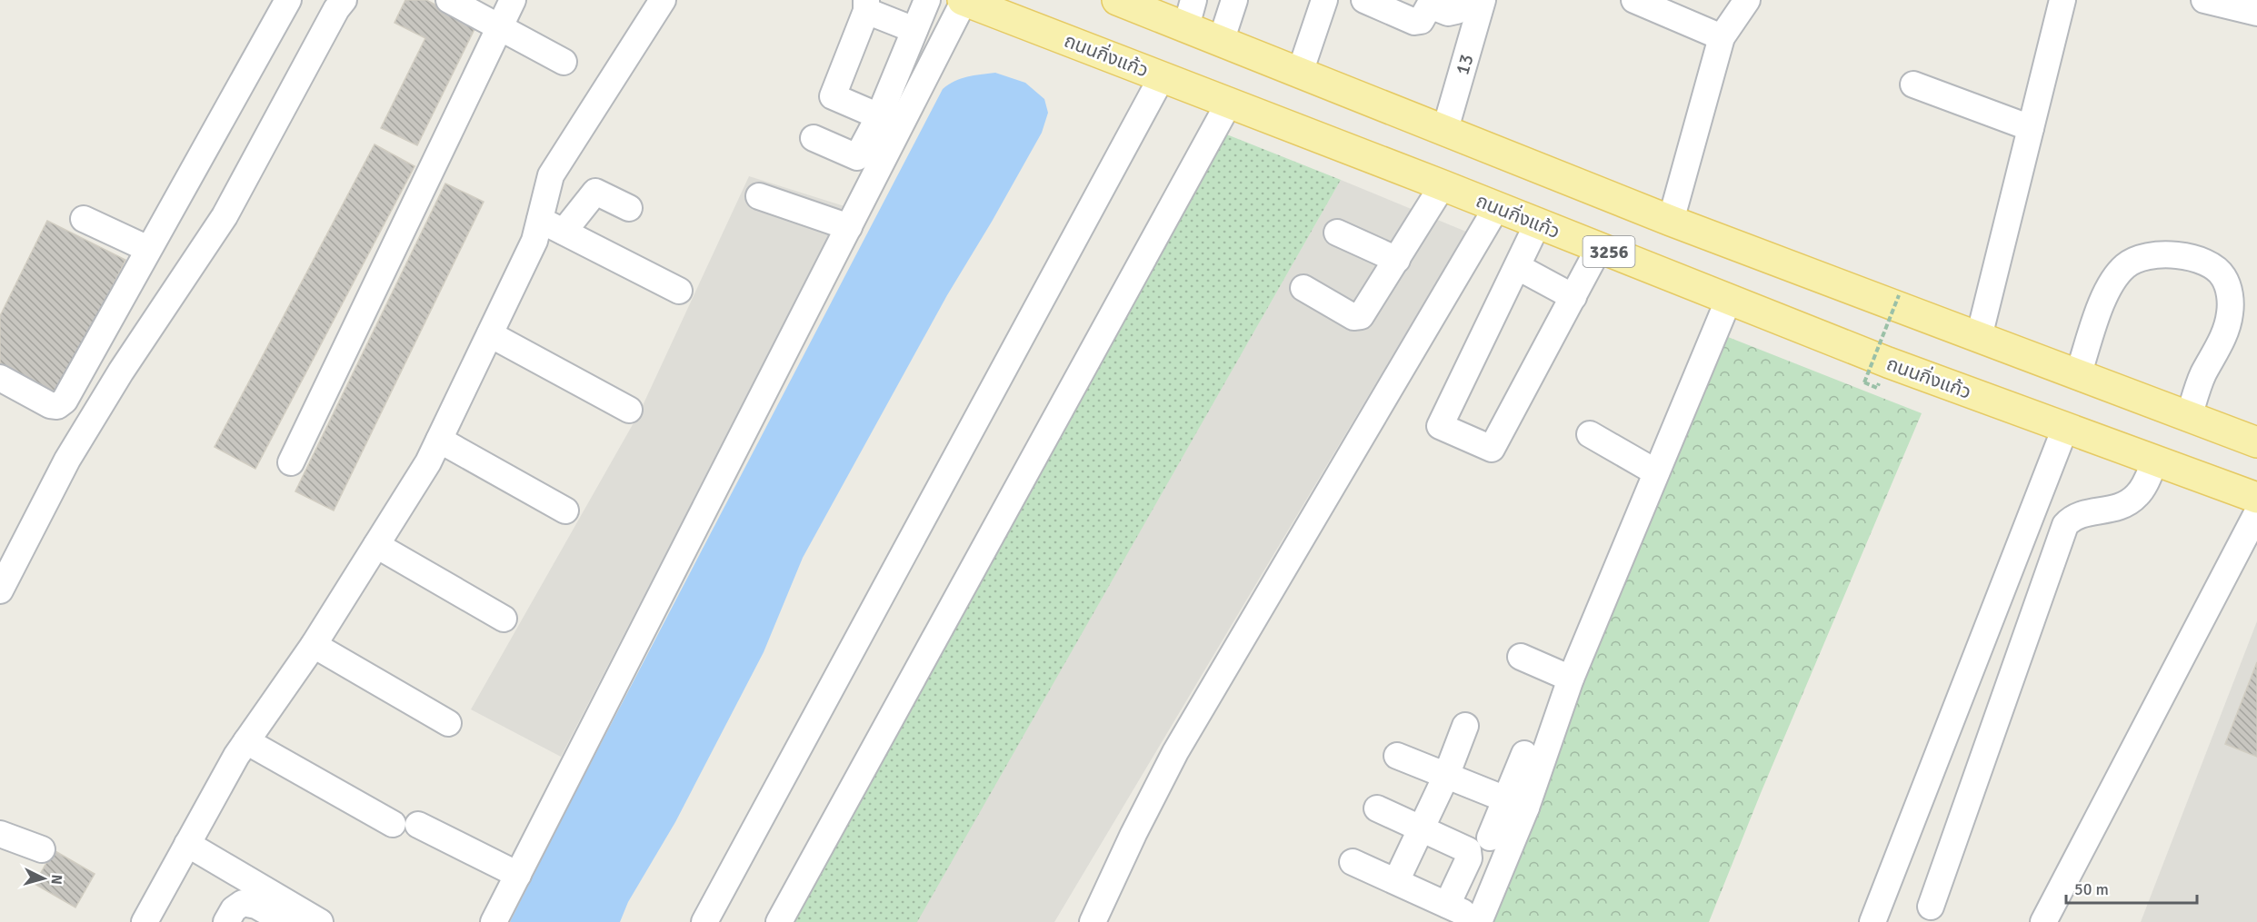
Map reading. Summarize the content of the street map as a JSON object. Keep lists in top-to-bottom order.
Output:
{
  "streets": {
    "main road": ["ถนนกิ่งแก้ว", "3256"],
    "street": ["13"]
  },
  "crossings": [
    ["13", "3256"]
  ],
  "scale_bar": "50 m",
  "north": "right"
}
